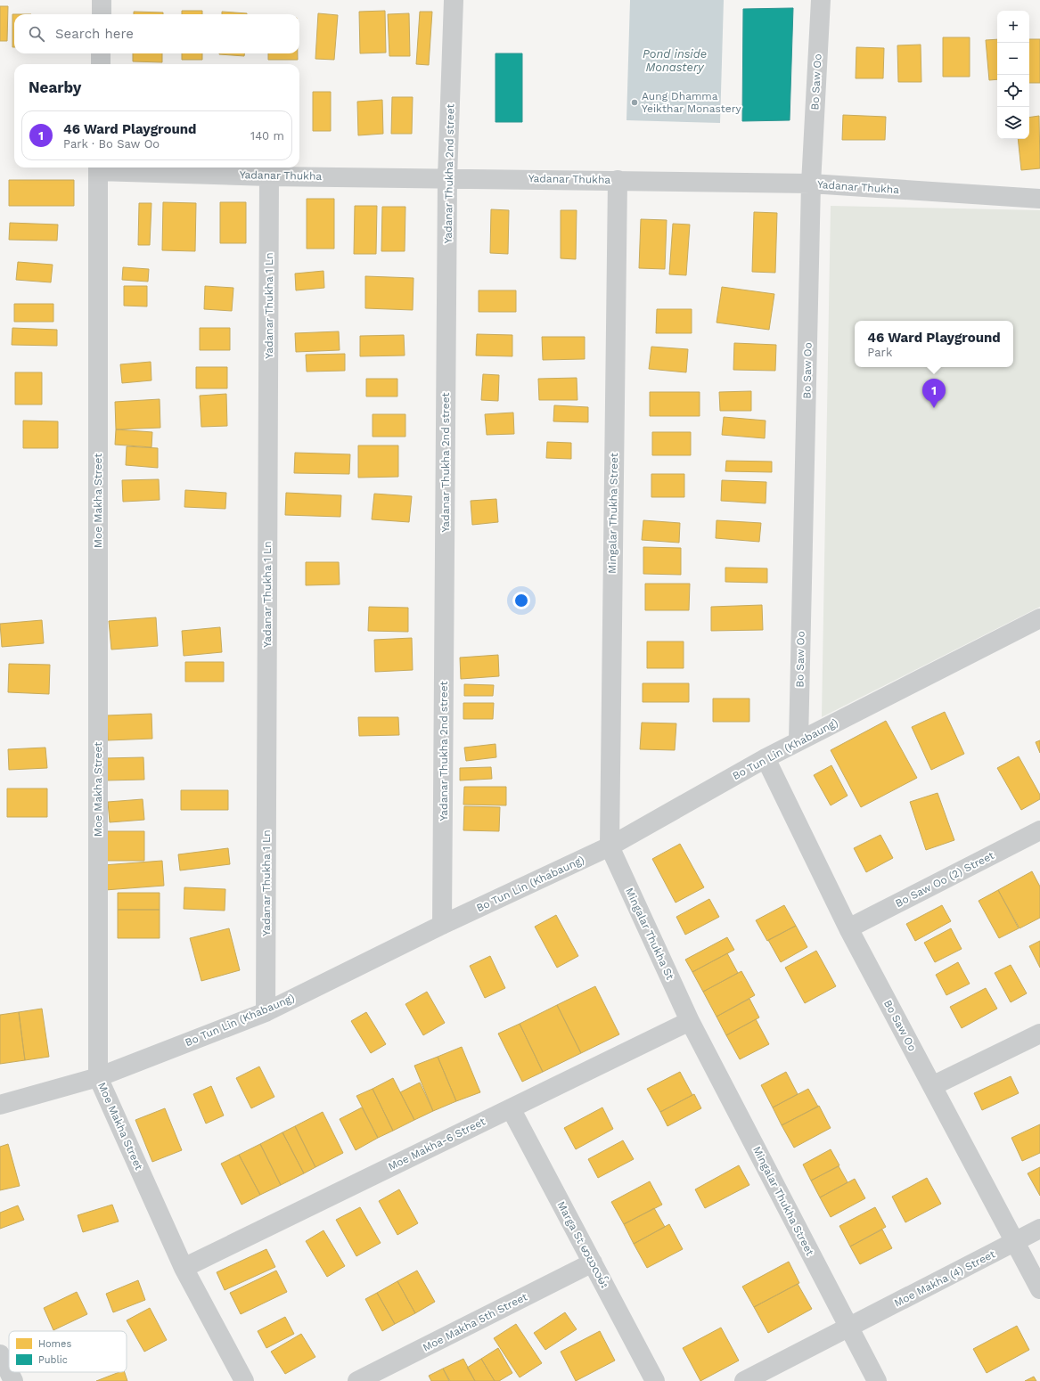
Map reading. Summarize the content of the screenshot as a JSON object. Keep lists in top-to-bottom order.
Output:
{
  "streets": {
    "street": [
      "Bo Saw Oo",
      "Yadanar Thukha 2nd street",
      "Yadanar Thukha",
      "Yadanar Thukha 1 Ln",
      "Moe Makha Street",
      "Mingalar Thukha Street",
      "Bo Tun Lin (Khabaung)",
      "Bo Saw Oo (2) Street",
      "Mingalar Thukha St",
      "Moe Makha-6 Street",
      "Marga St မာဃလမ်း",
      "Moe Makha (4) Street",
      "Moe Makha 5th Street"
    ]
  },
  "crossings": [
    ["Bo Saw Oo", "Yadanar Thukha"],
    ["Bo Saw Oo", "Bo Tun Lin (Khabaung)"],
    ["Bo Saw Oo", "Bo Saw Oo (2) Street"],
    ["Bo Saw Oo", "Moe Makha (4) Street"],
    ["Yadanar Thukha 2nd street", "Yadanar Thukha"],
    ["Yadanar Thukha 2nd street", "Bo Tun Lin (Khabaung)"],
    ["Yadanar Thukha", "Yadanar Thukha 1 Ln"],
    ["Yadanar Thukha", "Moe Makha Street"],
    ["Yadanar Thukha", "Mingalar Thukha Street"],
    ["Yadanar Thukha 1 Ln", "Bo Tun Lin (Khabaung)"],
    ["Moe Makha Street", "Bo Tun Lin (Khabaung)"],
    ["Moe Makha Street", "Moe Makha-6 Street"],
    ["Mingalar Thukha Street", "Bo Tun Lin (Khabaung)"],
    ["Mingalar Thukha Street", "Mingalar Thukha St"],
    ["Mingalar Thukha Street", "Moe Makha-6 Street"],
    ["Mingalar Thukha Street", "Moe Makha (4) Street"],
    ["Bo Tun Lin (Khabaung)", "Mingalar Thukha St"],
    ["Mingalar Thukha St", "Moe Makha-6 Street"],
    ["Moe Makha-6 Street", "Marga St မာဃလမ်း"],
    ["Marga St မာဃလမ်း", "Moe Makha 5th Street"]
  ],
  "water": ["Pond inside Monastery"],
  "places": ["Aung Dhamma Yeikthar Monastery"],
  "legend": ["Homes", "Public"],
  "page": {
    "map_buttons": ["+", "−"],
    "search": "Search here",
    "heading": "Nearby",
    "list": [
      {
        "mark": "1",
        "name": "46 Ward Playground",
        "note": "Park · Bo Saw Oo",
        "value": "140 m"
      }
    ],
    "popup": ["46 Ward Playground", "Park"],
    "pins": "1"
  }
}
